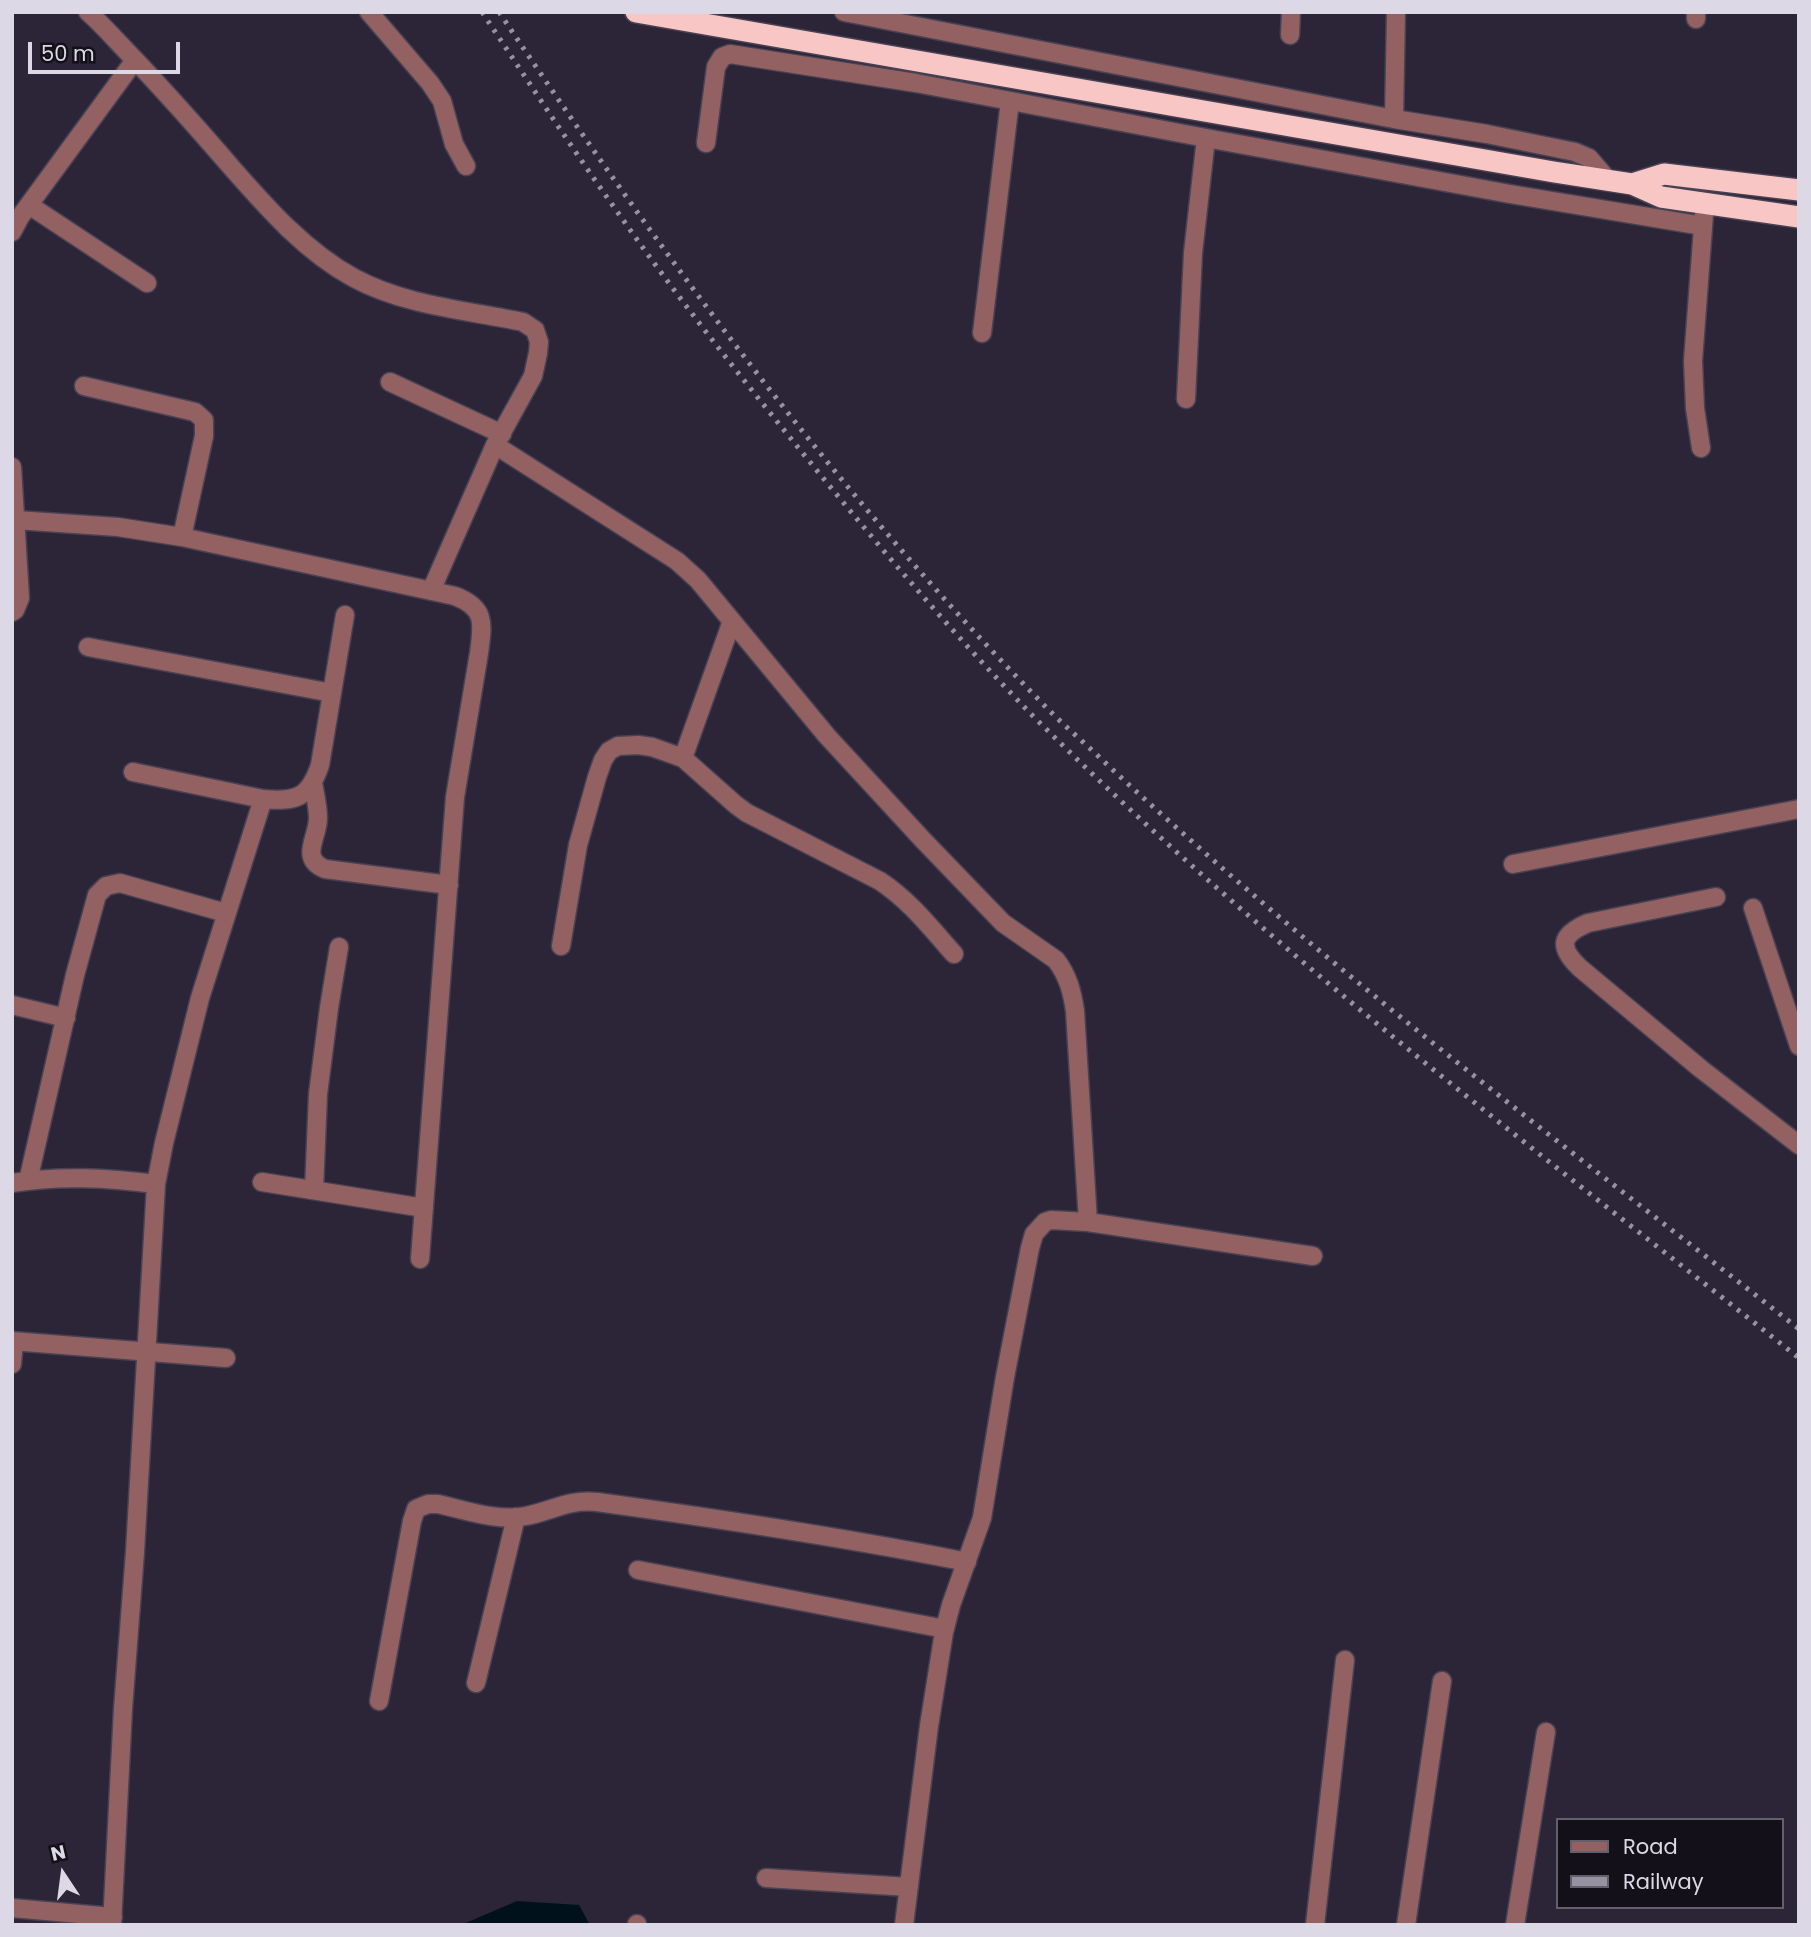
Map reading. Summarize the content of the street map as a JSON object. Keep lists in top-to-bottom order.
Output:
{
  "legend": ["Road", "Railway"],
  "scale_bar": "50 m",
  "north": "top"
}
